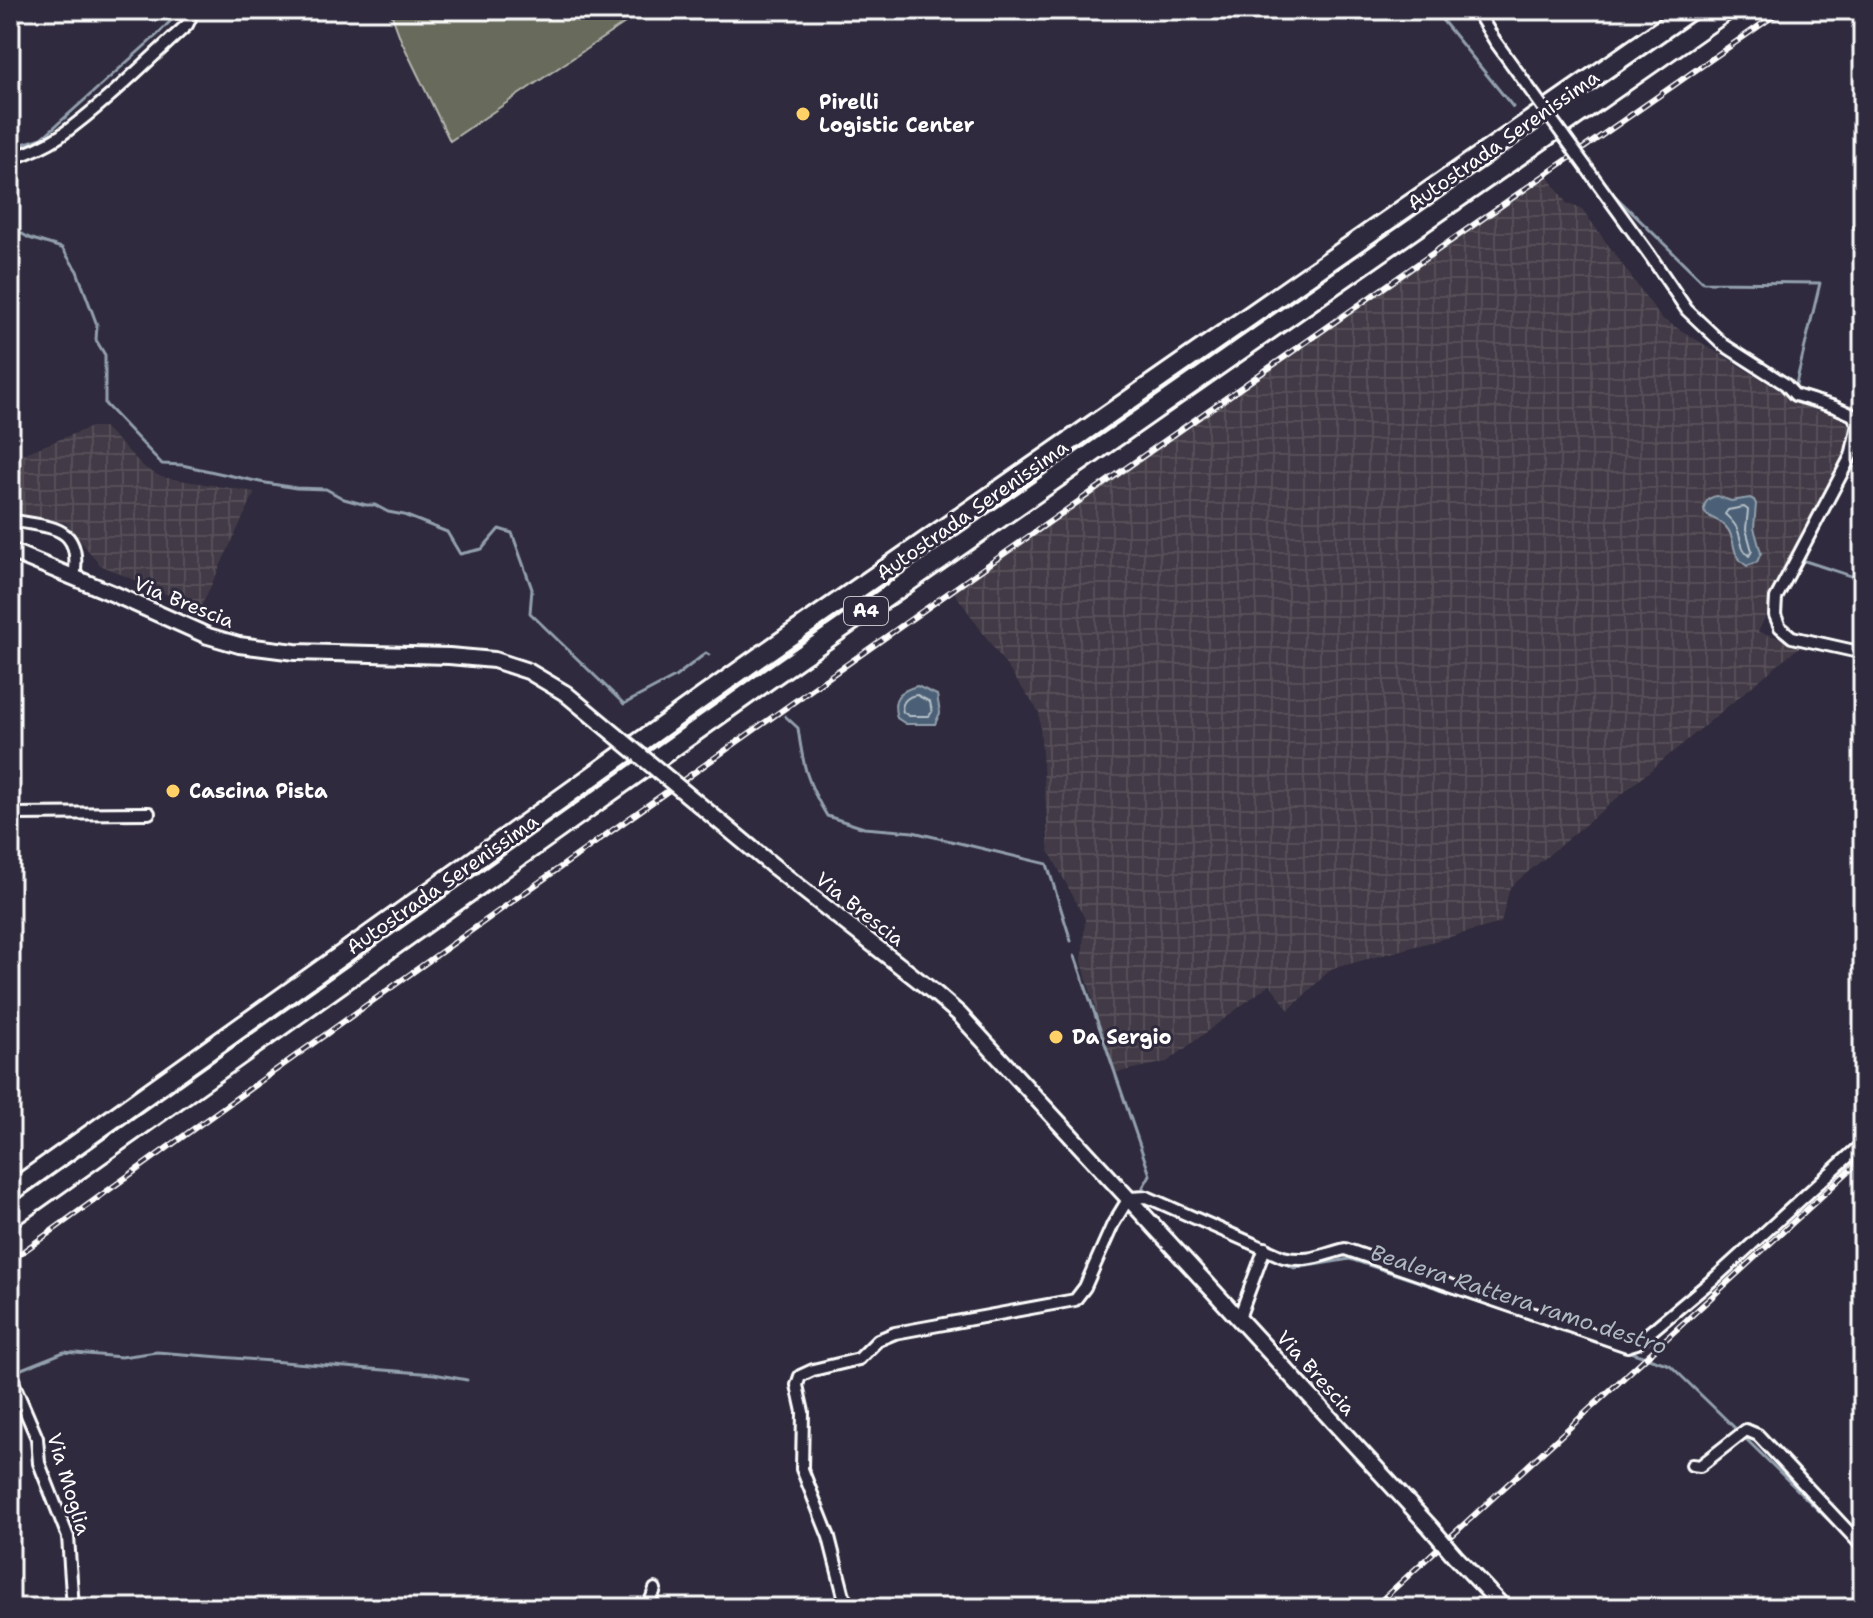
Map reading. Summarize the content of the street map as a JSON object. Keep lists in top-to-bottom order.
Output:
{
  "streets": {
    "highway": ["Autostrada Serenissima", "A4"],
    "main road": ["Via Brescia"],
    "street": ["Via Moglia"]
  },
  "water": ["Bealera Rattera ramo destro"],
  "places": ["Pirelli Logistic Center", "Cascina Pista", "Da Sergio"]
}
